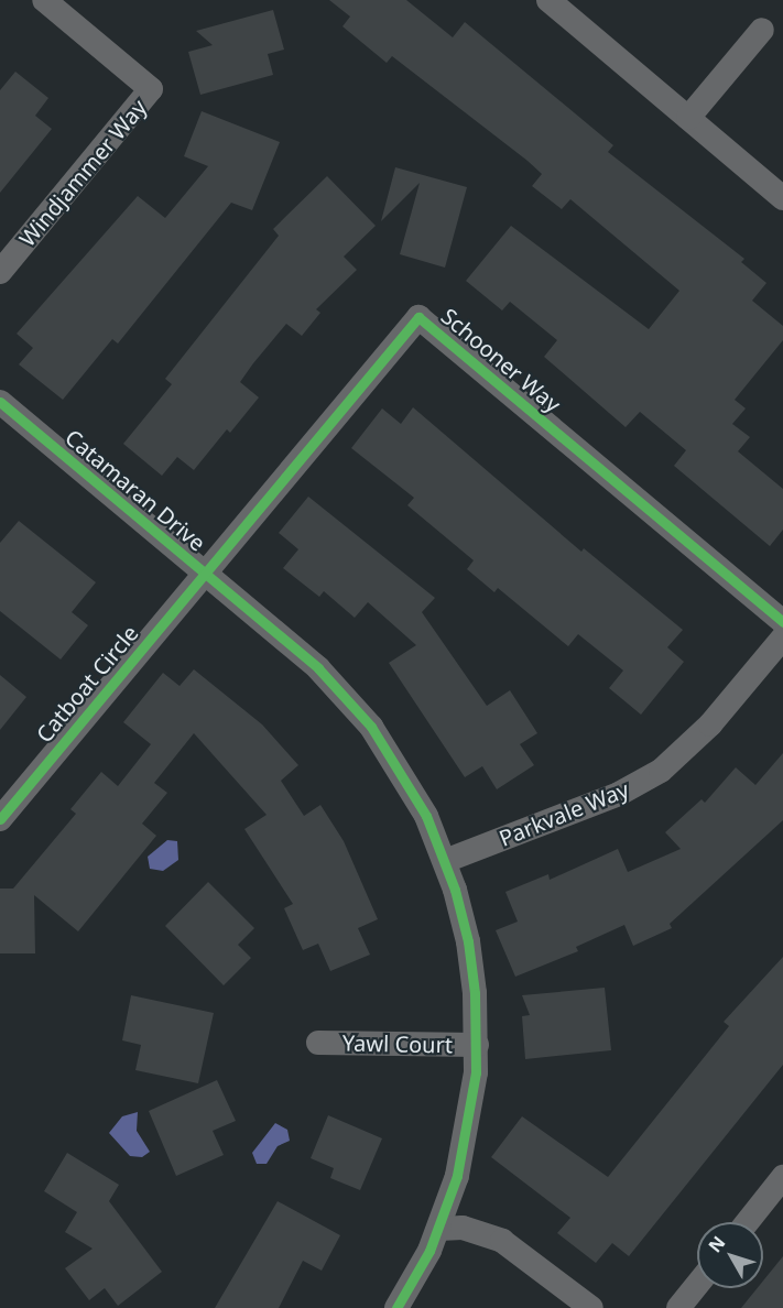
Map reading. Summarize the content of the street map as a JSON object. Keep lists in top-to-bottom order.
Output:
{
  "streets": {
    "street": [
      "Windjammer Way",
      "Schooner Way",
      "Catamaran Drive",
      "Catboat Circle",
      "Parkvale Way",
      "Yawl Court"
    ]
  },
  "crossings": [
    ["Schooner Way", "Catamaran Drive"],
    ["Schooner Way", "Catboat Circle"],
    ["Catamaran Drive", "Catboat Circle"],
    ["Catamaran Drive", "Parkvale Way"],
    ["Catamaran Drive", "Yawl Court"]
  ],
  "north": "top left"
}
